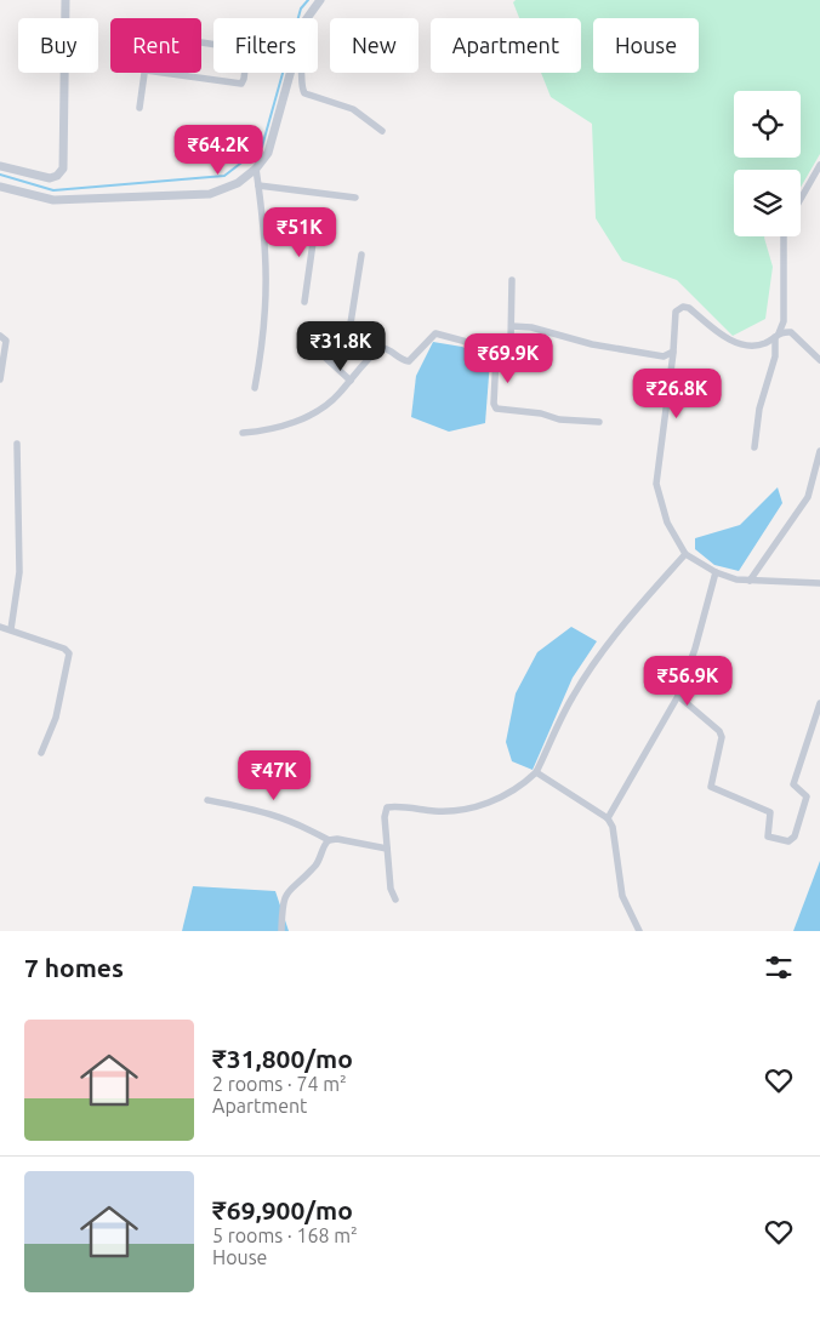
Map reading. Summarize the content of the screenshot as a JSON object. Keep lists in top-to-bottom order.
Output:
{
  "page": {
    "chip": [
      "Buy",
      "Rent",
      "Filters",
      "New",
      "Apartment",
      "House"
    ],
    "price": [
      "₹64.2K",
      "₹51K",
      "₹31.8K",
      "₹69.9K",
      "₹26.8K",
      "₹56.9K",
      "₹47K"
    ],
    "heading": "7 homes",
    "list": [
      {
        "name": "₹31,800/mo",
        "note": "2 rooms · 74 m² · Apartment"
      },
      {
        "name": "₹69,900/mo",
        "note": "5 rooms · 168 m² · House"
      }
    ]
  }
}
